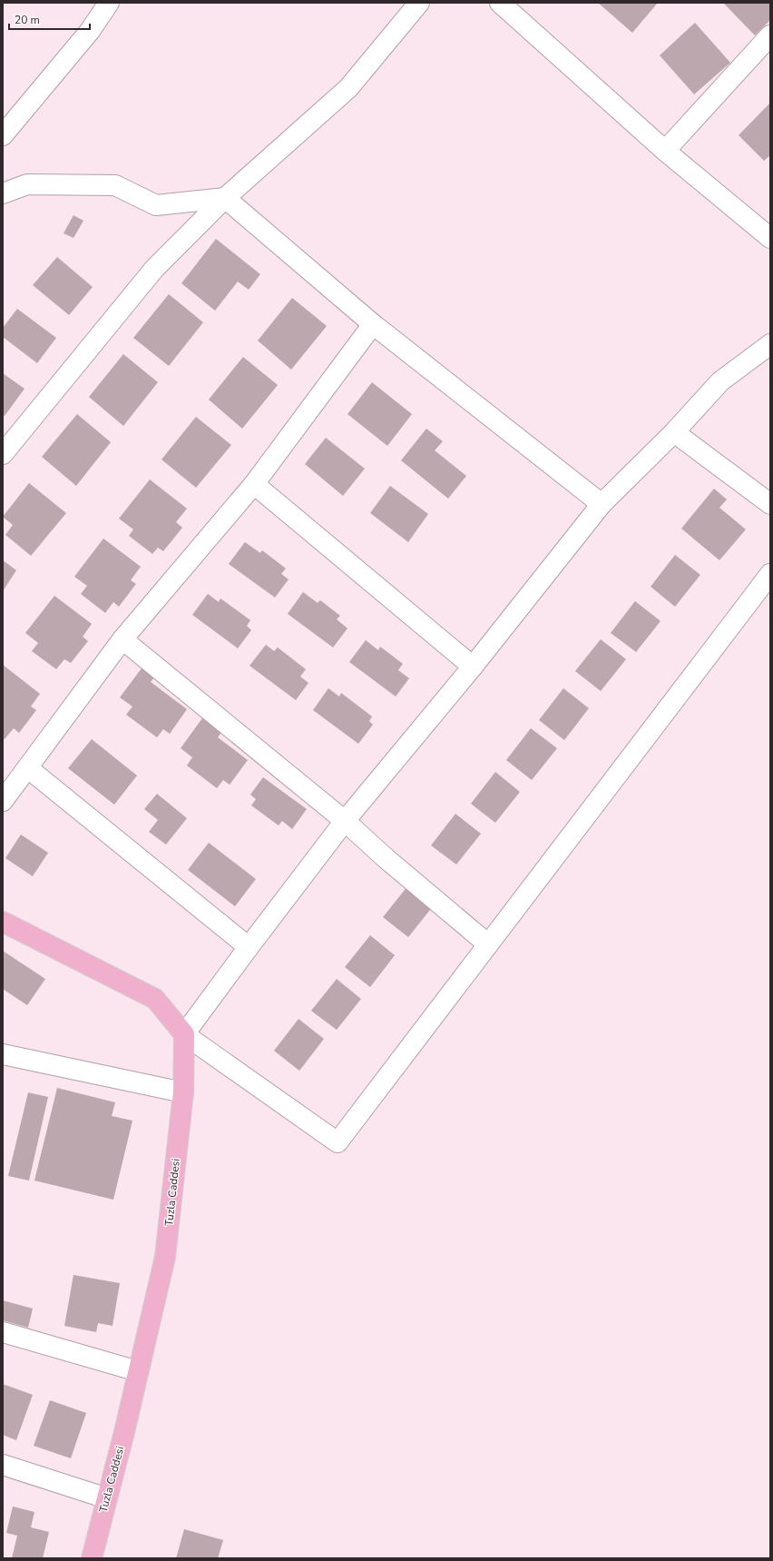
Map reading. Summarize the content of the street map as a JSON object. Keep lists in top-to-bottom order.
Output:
{
  "streets": {
    "main road": ["Tuzla Caddesi"]
  },
  "scale_bar": "20 m"
}
